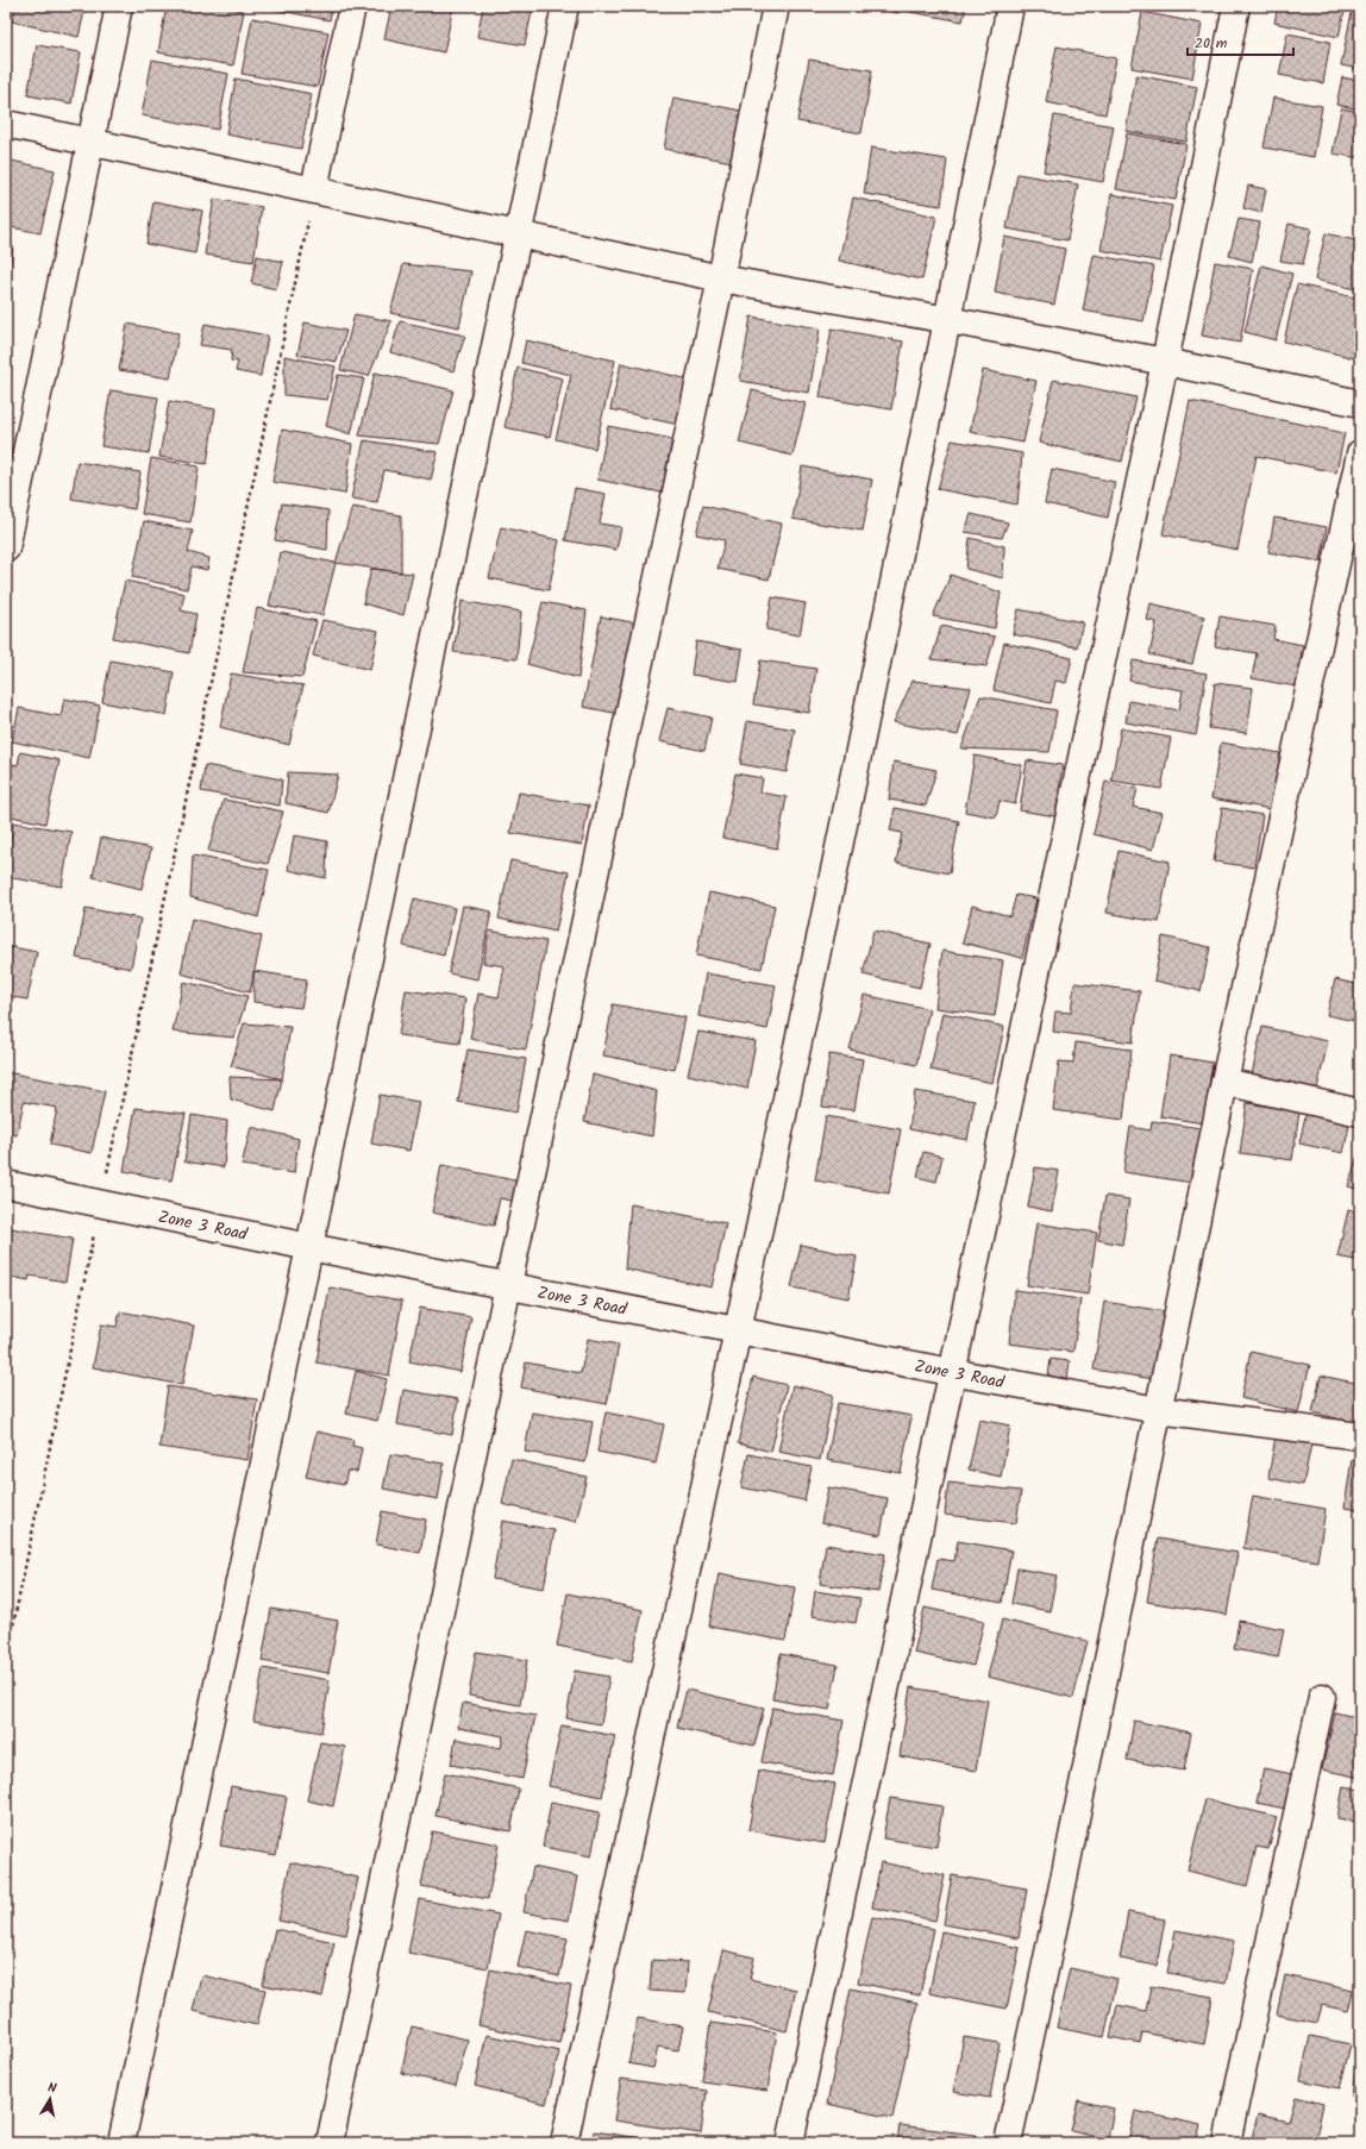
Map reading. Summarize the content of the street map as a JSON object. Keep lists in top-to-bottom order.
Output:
{
  "streets": {
    "street": ["Zone 3 Road"]
  },
  "scale_bar": "20 m",
  "north": "top"
}
